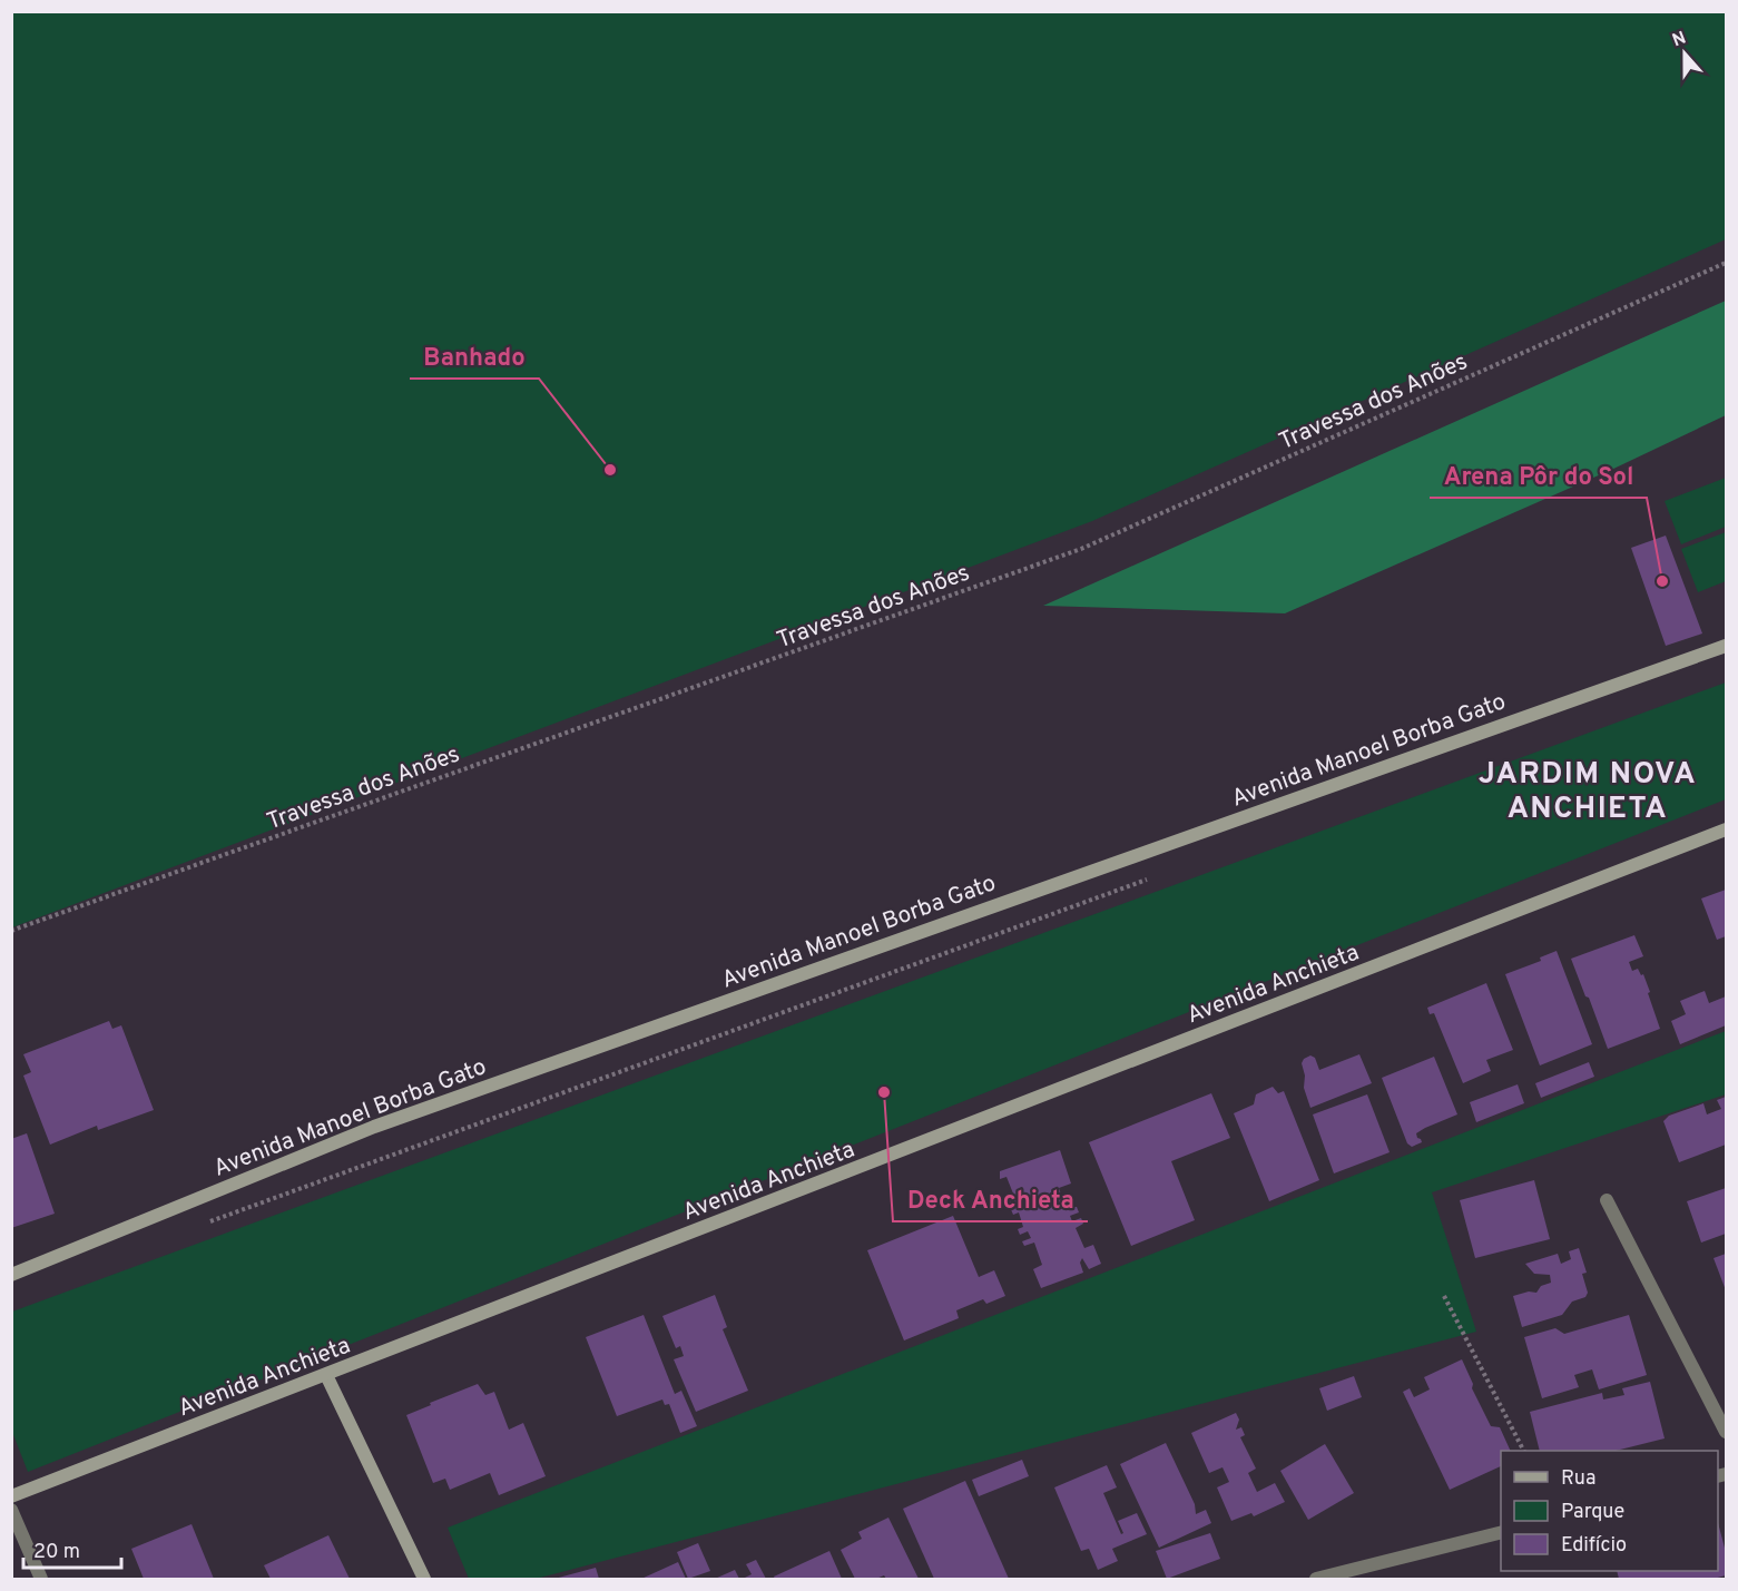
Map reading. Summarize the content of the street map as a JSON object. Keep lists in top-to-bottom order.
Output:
{
  "streets": {
    "main road": ["Avenida Manoel Borba Gato", "Avenida Anchieta"],
    "path": ["Travessa dos Anões"]
  },
  "districts": ["JARDIM NOVA ANCHIETA"],
  "places": ["Banhado", "Arena Pôr do Sol", "Deck Anchieta"],
  "legend": ["Rua", "Parque", "Edifício"],
  "scale_bar": "20 m",
  "north": "top"
}
